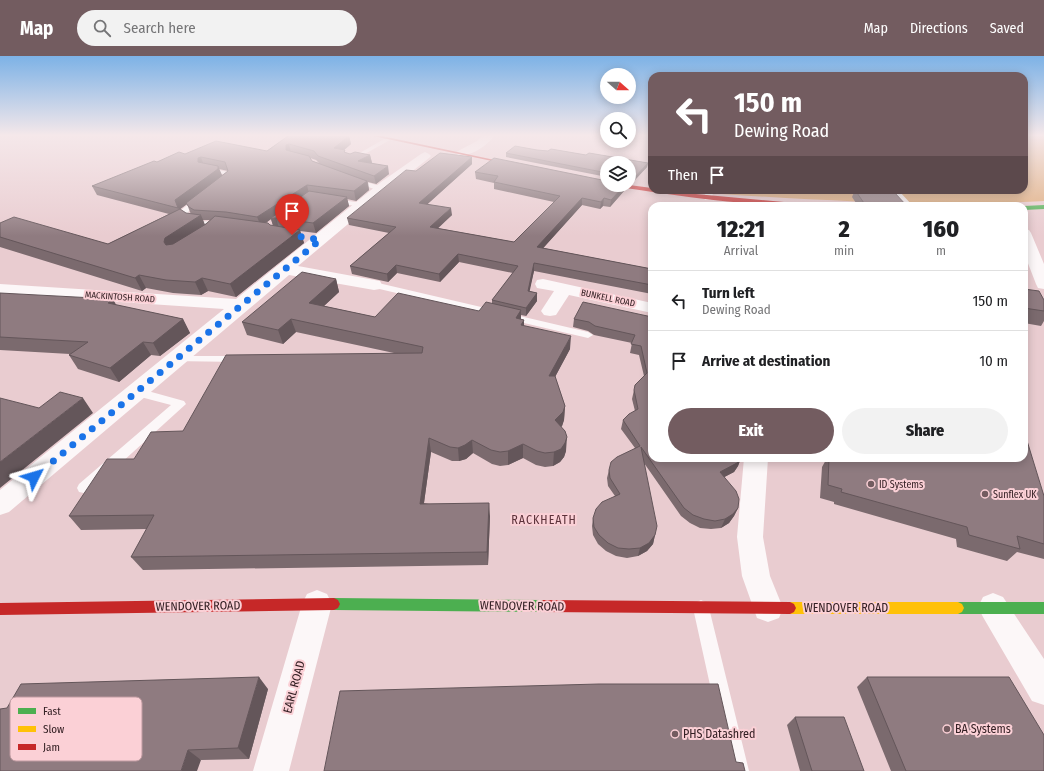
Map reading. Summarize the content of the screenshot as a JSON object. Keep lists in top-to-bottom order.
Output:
{
  "streets": {
    "street": [
      "MACKINTOSH ROAD",
      "BUNKELL ROAD",
      "WENDOVER ROAD",
      "EARL ROAD"
    ]
  },
  "crossings": [
    ["WENDOVER ROAD", "EARL ROAD"]
  ],
  "districts": ["RACKHEATH"],
  "places": [
    "ID Systems",
    "Sunflex UK",
    "BA Systems",
    "PHS Datashred"
  ],
  "legend": ["Fast", "Slow", "Jam"],
  "north": "right",
  "page": {
    "header": "Map",
    "search": "Search here",
    "nav": ["Map", "Directions", "Saved"],
    "turn": ["150 m", "Dewing Road"],
    "then": "Then",
    "eta": [
      "12:21",
      "Arrival",
      "2",
      "min",
      "160",
      "m"
    ],
    "list": [
      {
        "name": "Turn left",
        "note": "Dewing Road",
        "value": "150 m"
      },
      {
        "name": "Arrive at destination",
        "value": "10 m"
      }
    ],
    "buttons": ["Exit", "Share"]
  }
}
